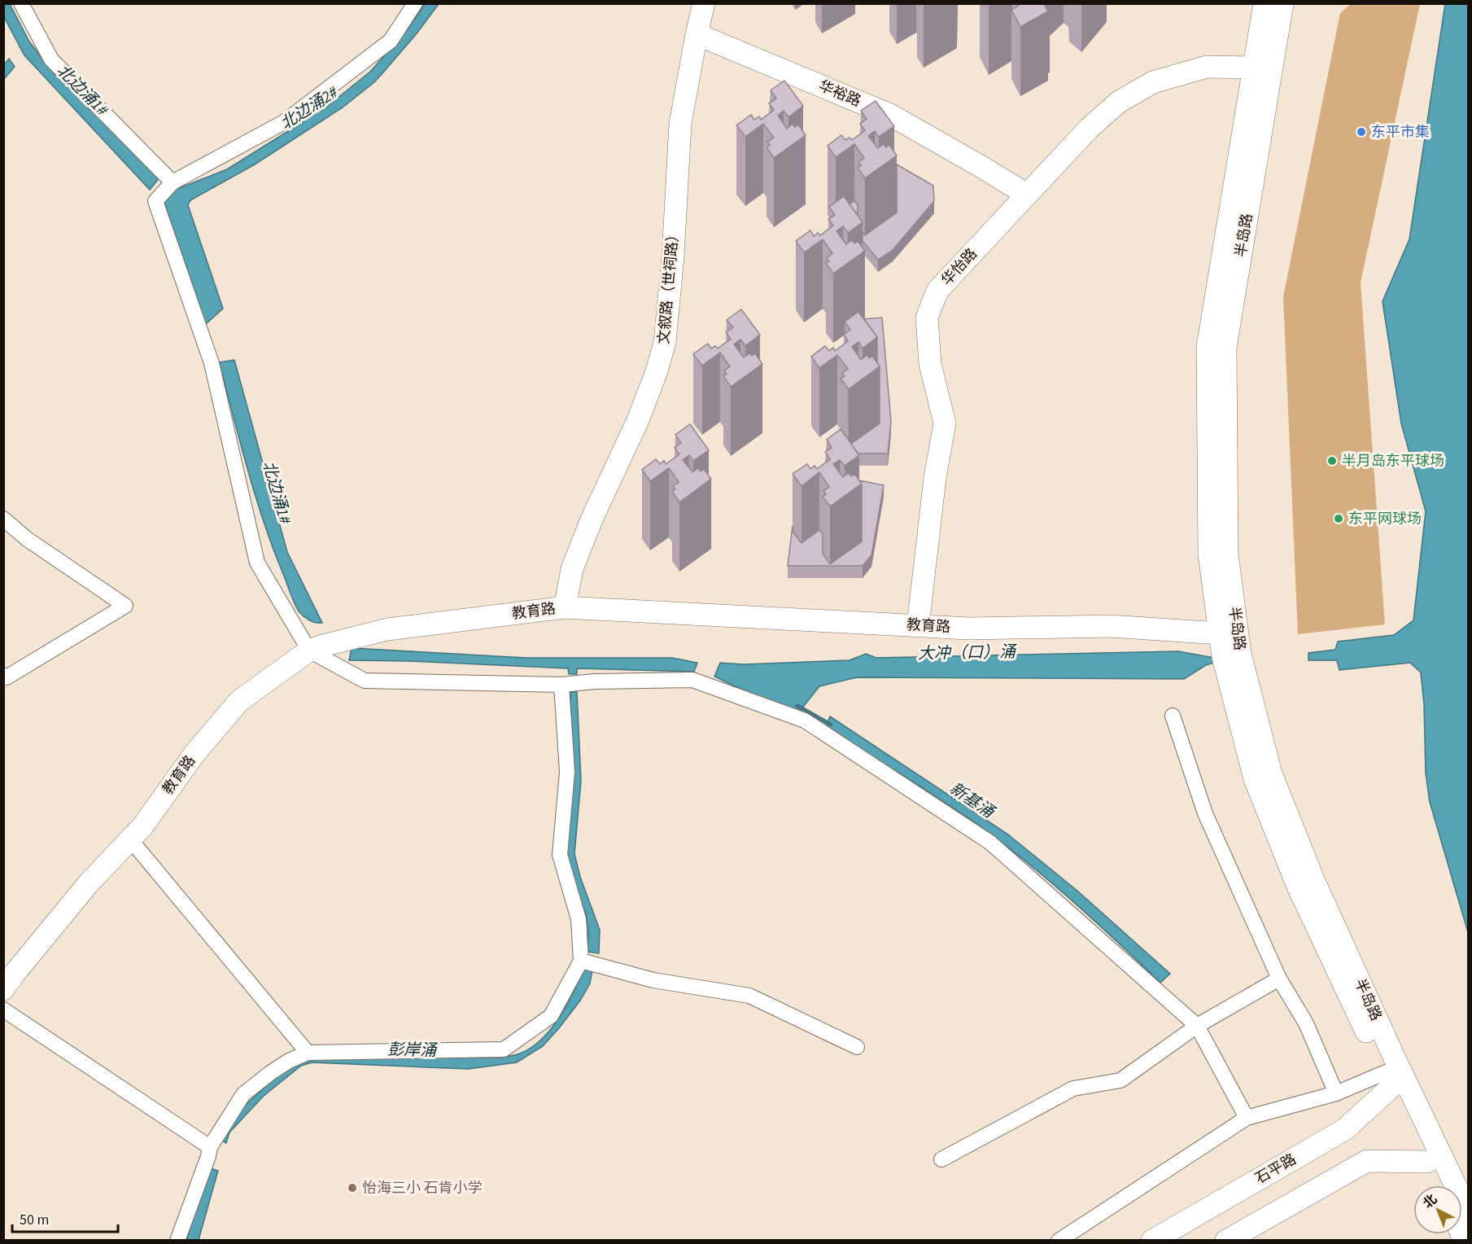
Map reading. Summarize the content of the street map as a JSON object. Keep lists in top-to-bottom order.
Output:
{
  "streets": {
    "street": [
      "华裕路",
      "半岛路",
      "华怡路",
      "文叙路（世祠路）",
      "教育路",
      "石平路"
    ]
  },
  "crossings": [
    ["华裕路", "华怡路"],
    ["华裕路", "文叙路（世祠路）"],
    ["半岛路", "华怡路"],
    ["半岛路", "教育路"],
    ["半岛路", "石平路"],
    ["华怡路", "教育路"],
    ["文叙路（世祠路）", "教育路"]
  ],
  "water": [
    "北边涌1#",
    "北边涌2#",
    "大冲（口）涌",
    "新基涌",
    "彭岸涌"
  ],
  "places": [
    "东平市集",
    "半月岛东平球场",
    "东平网球场",
    "怡海三小 石肯小学"
  ],
  "scale_bar": "50 m",
  "north": "top left"
}
